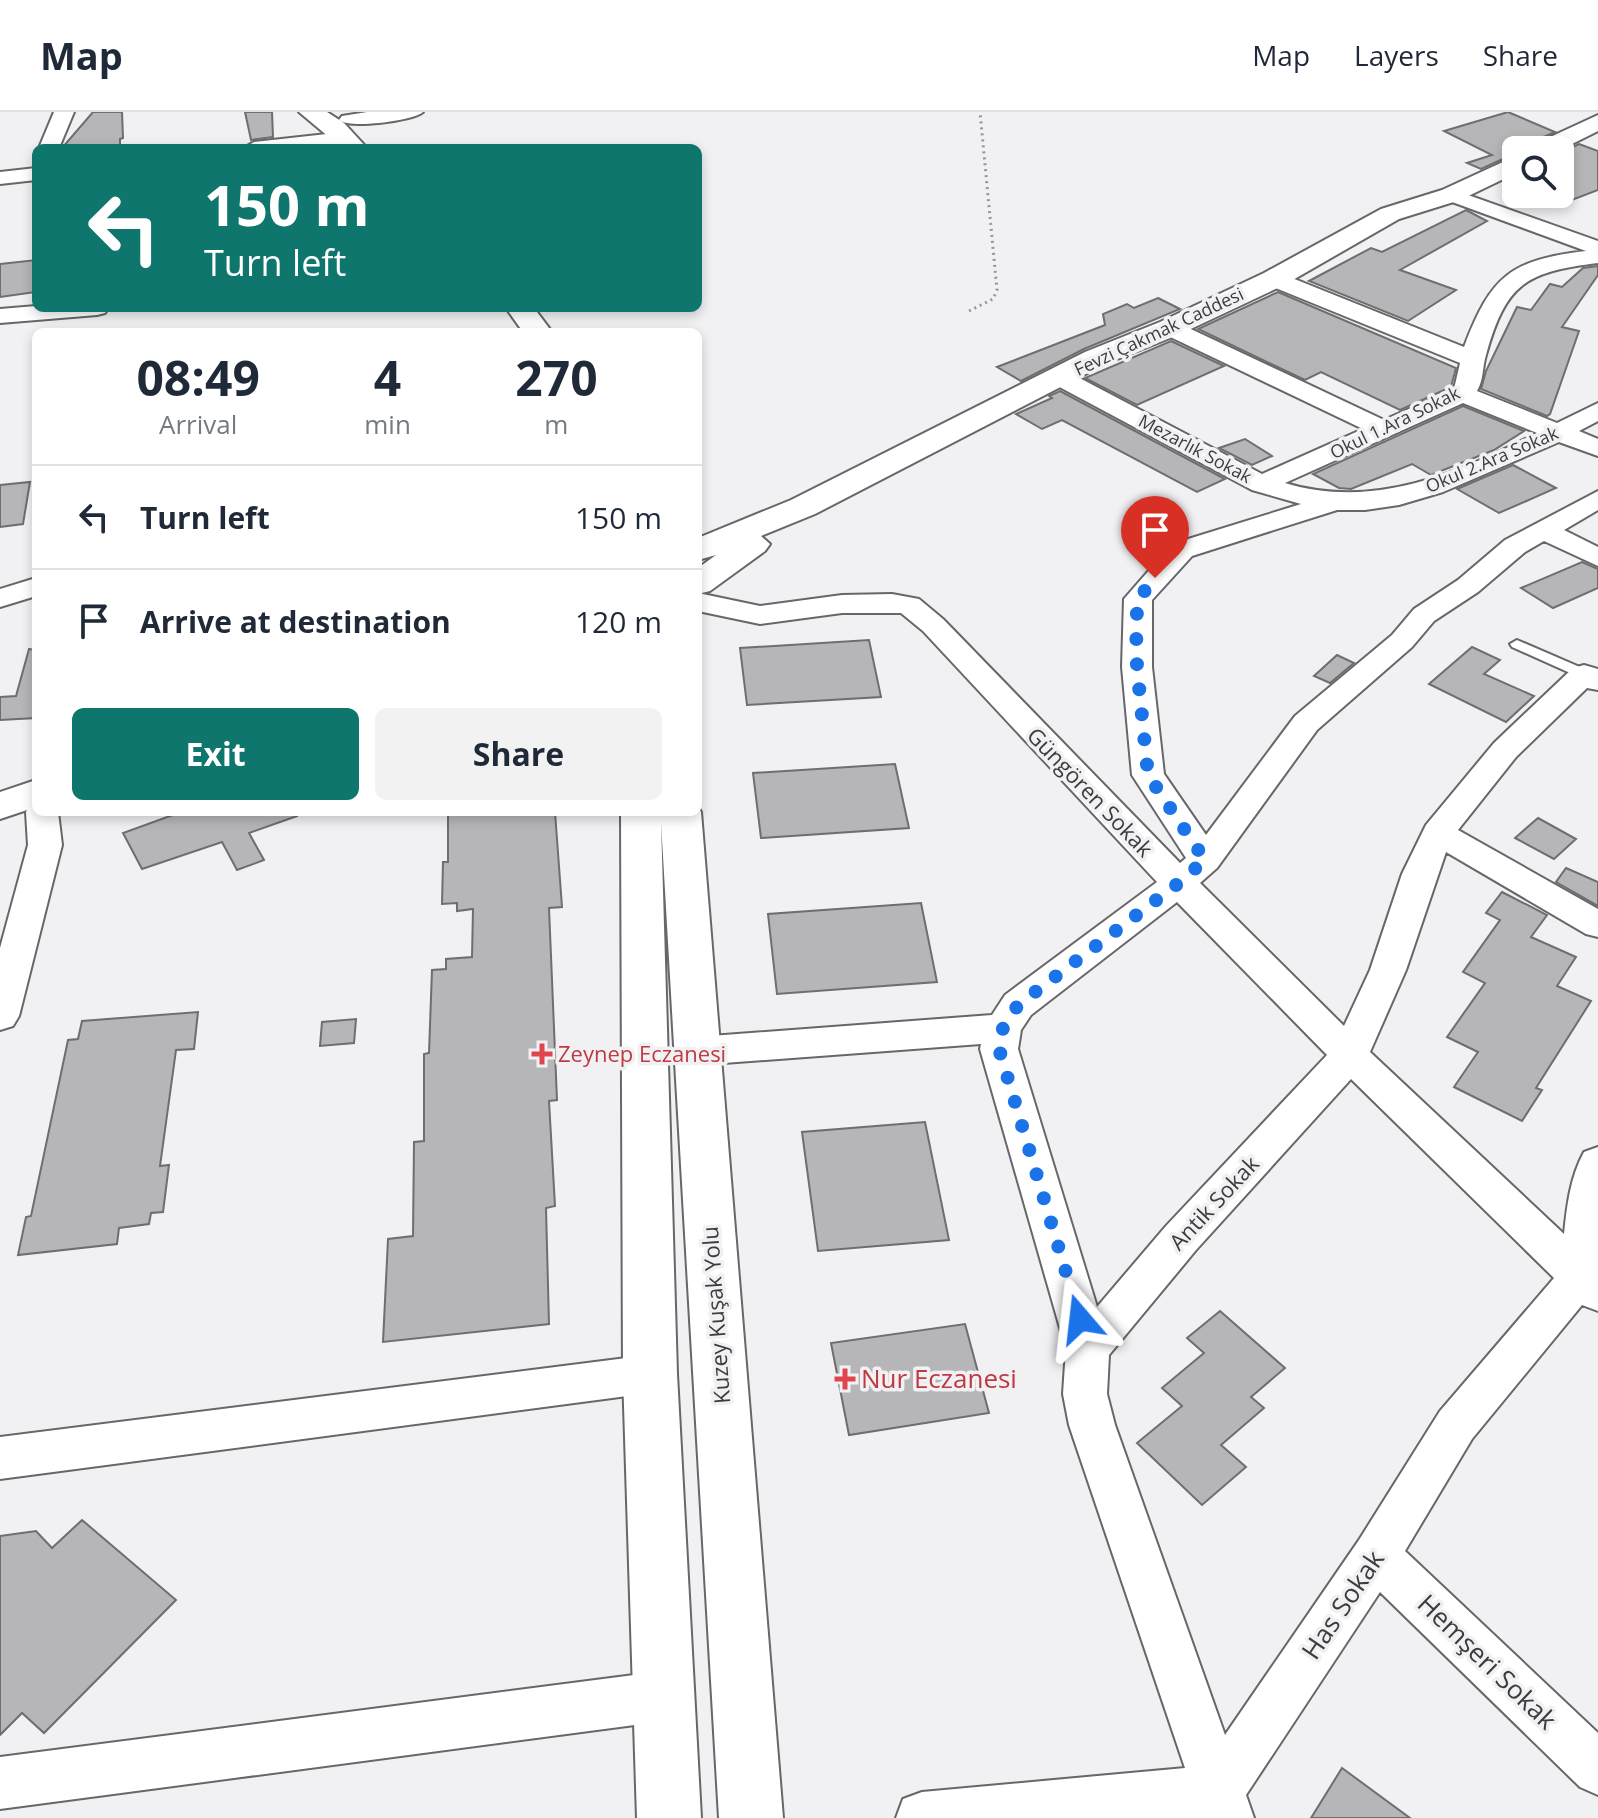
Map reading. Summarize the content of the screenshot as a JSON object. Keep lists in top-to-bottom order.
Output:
{
  "streets": {
    "main road": ["Fevzi Çakmak Caddesi", "Kuzey Kuşak Yolu"],
    "street": [
      "Okul 1.Ara Sokak",
      "Mezarlık Sokak",
      "Okul 2.Ara Sokak",
      "Güngören Sokak",
      "Antik Sokak",
      "Has Sokak",
      "Hemşeri Sokak"
    ]
  },
  "crossings": [
    ["Fevzi Çakmak Caddesi", "Mezarlık Sokak"],
    ["Okul 1.Ara Sokak", "Mezarlık Sokak"],
    ["Mezarlık Sokak", "Okul 2.Ara Sokak"],
    ["Güngören Sokak", "Antik Sokak"],
    ["Güngören Sokak", "Has Sokak"],
    ["Has Sokak", "Hemşeri Sokak"]
  ],
  "places": {
    "health": ["Zeynep Eczanesi", "Nur Eczanesi"]
  },
  "page": {
    "header": "Map",
    "nav": ["Map", "Layers", "Share"],
    "turn": ["150 m", "Turn left"],
    "eta": [
      "08:49",
      "Arrival",
      "4",
      "min",
      "270",
      "m"
    ],
    "list": [
      {
        "name": "Turn left",
        "value": "150 m"
      },
      {
        "name": "Arrive at destination",
        "value": "120 m"
      }
    ],
    "buttons": ["Exit", "Share"]
  }
}
